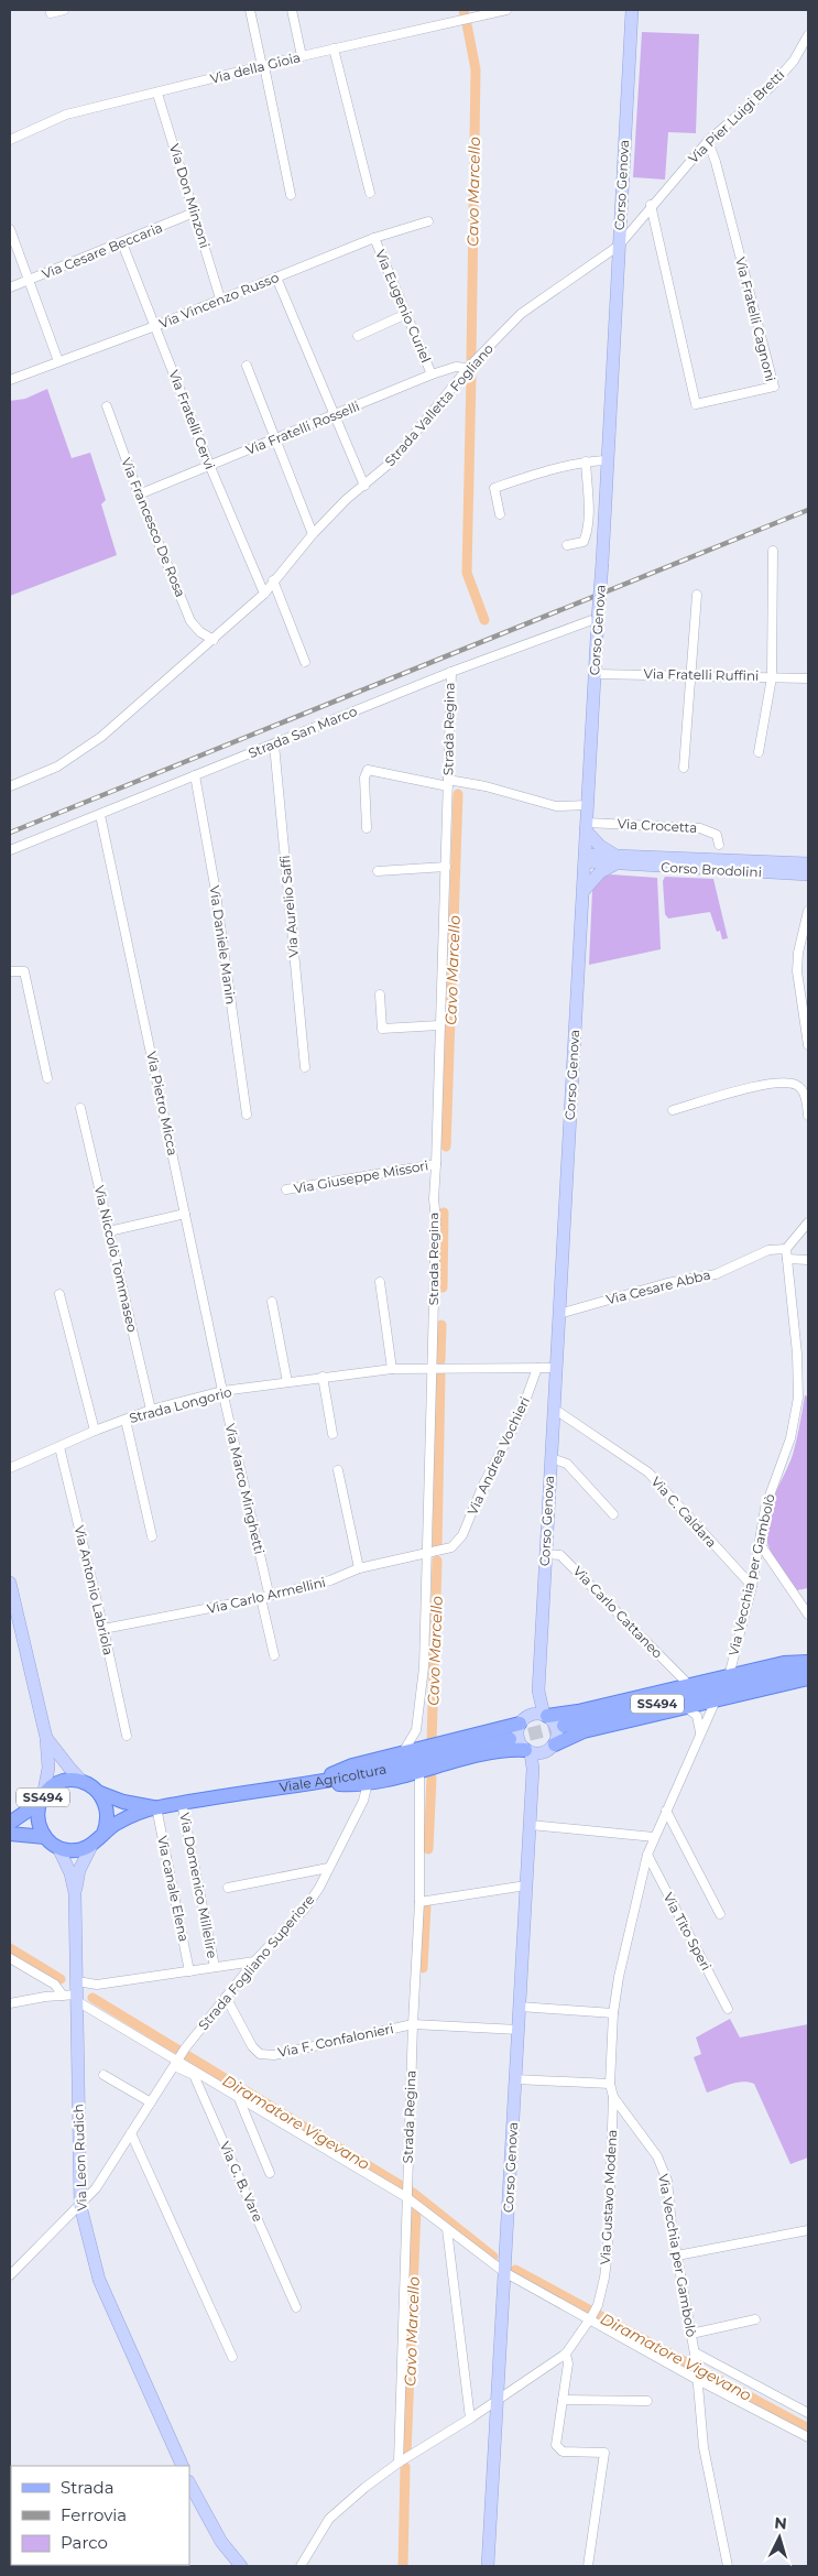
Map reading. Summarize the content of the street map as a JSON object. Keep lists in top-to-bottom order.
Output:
{
  "streets": {
    "main road": [
      "Corso Genova",
      "Corso Brodolini",
      "SS494",
      "Viale Agricoltura",
      "Via Leon Rudich"
    ],
    "street": [
      "Via della Gioia",
      "Via Pier Luigi Bretti",
      "Via Don Minzoni",
      "Via Cesare Beccaria",
      "Via Vincenzo Russo",
      "Via Eugenio Curiel",
      "Via Fratelli Cagnoni",
      "Strada Valletta Fogliano",
      "Via Fratelli Cervi",
      "Via Fratelli Rosselli",
      "Via Francesco De Rosa",
      "Via Fratelli Ruffini",
      "Strada Regina",
      "Strada San Marco",
      "Via Crocetta",
      "Via Aurelio Saffi",
      "Via Daniele Manin",
      "Via Pietro Micca",
      "Via Giuseppe Missori",
      "Via Niccolò Tommaseo",
      "Via Cesare Abba",
      "Strada Longorio",
      "Via Andrea Vochieri",
      "Via Marco Minghetti",
      "Via C. Caldara",
      "Via Vecchia per Gambolò",
      "Via Antonio Labriola",
      "Via Carlo Armellini",
      "Via Carlo Cattaneo",
      "Via Domenico Millelire",
      "Via canale Elena",
      "Via Tito Speri",
      "Strada Fogliano Superiore",
      "Via F. Confalonieri",
      "Via G. B. Vare",
      "Via Gustavo Modena"
    ]
  },
  "crossings": [
    ["Via della Gioia", "Via Don Minzoni"],
    ["Via Pier Luigi Bretti", "Corso Genova"],
    ["Via Pier Luigi Bretti", "Via Fratelli Cagnoni"],
    ["Via Pier Luigi Bretti", "Strada Valletta Fogliano"],
    ["Corso Genova", "Strada Valletta Fogliano"],
    ["Corso Genova", "Via Fratelli Ruffini"],
    ["Corso Genova", "Strada San Marco"],
    ["Corso Genova", "Via Crocetta"],
    ["Corso Genova", "Corso Brodolini"],
    ["Corso Genova", "Via Cesare Abba"],
    ["Corso Genova", "Strada Longorio"],
    ["Corso Genova", "Via C. Caldara"],
    ["Corso Genova", "Via Carlo Cattaneo"],
    ["Corso Genova", "Via Gustavo Modena"],
    ["Via Don Minzoni", "Via Cesare Beccaria"],
    ["Via Don Minzoni", "Via Vincenzo Russo"],
    ["Via Cesare Beccaria", "Via Fratelli Cervi"],
    ["Via Vincenzo Russo", "Via Eugenio Curiel"],
    ["Via Vincenzo Russo", "Via Fratelli Cervi"],
    ["Via Eugenio Curiel", "Via Fratelli Rosselli"],
    ["Strada Valletta Fogliano", "Via Fratelli Cervi"],
    ["Strada Valletta Fogliano", "Via Fratelli Rosselli"],
    ["Strada Valletta Fogliano", "Via Francesco De Rosa"],
    ["Via Fratelli Cervi", "Via Fratelli Rosselli"],
    ["Via Fratelli Rosselli", "Via Francesco De Rosa"],
    ["Strada Regina", "Strada San Marco"],
    ["Strada Regina", "Via Giuseppe Missori"],
    ["Strada Regina", "Strada Longorio"],
    ["Strada Regina", "Via Andrea Vochieri"],
    ["Strada Regina", "Via Carlo Armellini"],
    ["Strada Regina", "Via F. Confalonieri"],
    ["Strada Regina", "Via Gustavo Modena"],
    ["Strada San Marco", "Via Aurelio Saffi"],
    ["Strada San Marco", "Via Daniele Manin"],
    ["Strada San Marco", "Via Pietro Micca"],
    ["Via Pietro Micca", "Strada Longorio"],
    ["Via Pietro Micca", "Via Marco Minghetti"],
    ["Via Niccolò Tommaseo", "Strada Longorio"],
    ["Via Cesare Abba", "Via Vecchia per Gambolò"],
    ["Strada Longorio", "Via Andrea Vochieri"],
    ["Strada Longorio", "Via Marco Minghetti"],
    ["Strada Longorio", "Via Antonio Labriola"],
    ["Via Andrea Vochieri", "Via Carlo Armellini"],
    ["Via C. Caldara", "Via Vecchia per Gambolò"],
    ["Via Vecchia per Gambolò", "Via Tito Speri"],
    ["Via Vecchia per Gambolò", "Via Gustavo Modena"],
    ["Via Antonio Labriola", "Via Carlo Armellini"],
    ["SS494", "Viale Agricoltura"],
    ["Viale Agricoltura", "Via Domenico Millelire"],
    ["Viale Agricoltura", "Via canale Elena"],
    ["Strada Fogliano Superiore", "Via F. Confalonieri"],
    ["Strada Fogliano Superiore", "Via Leon Rudich"],
    ["Strada Fogliano Superiore", "Via G. B. Vare"]
  ],
  "water": ["Cavo Marcello", "Diramatore Vigevano"],
  "legend": ["Strada", "Ferrovia", "Parco"],
  "north": "top"
}
